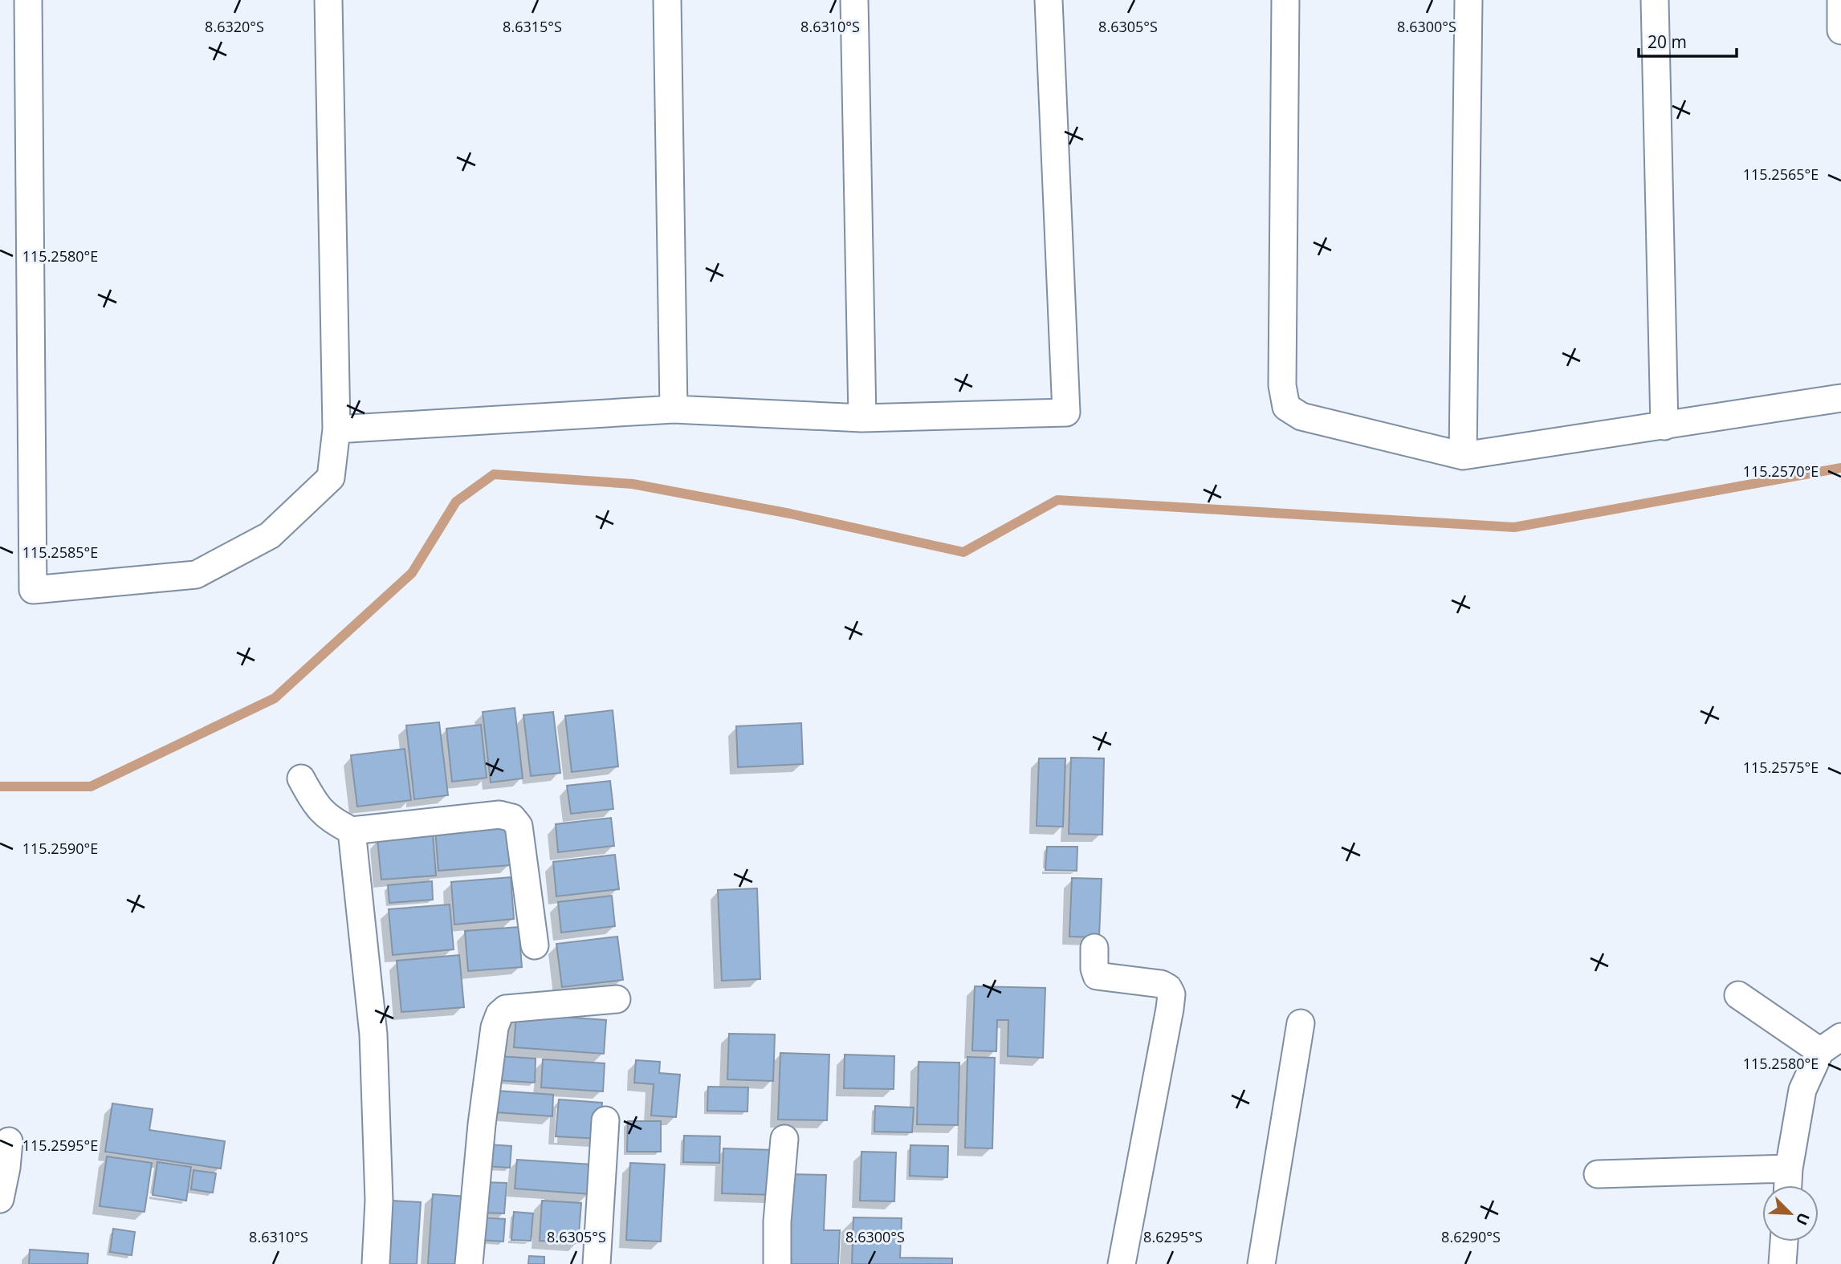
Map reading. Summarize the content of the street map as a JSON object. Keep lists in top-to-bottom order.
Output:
{
  "scale_bar": "20 m",
  "north": "bottom right",
  "coordinates": [
    "8.6315°S",
    "8.6310°S",
    "8.6305°S",
    "8.6300°S",
    "8.6320°S",
    "115.2565°E",
    "115.2580°E",
    "115.2570°E",
    "115.2585°E",
    "115.2575°E",
    "115.2590°E",
    "115.2595°E",
    "8.6295°S",
    "8.6290°S"
  ]
}
